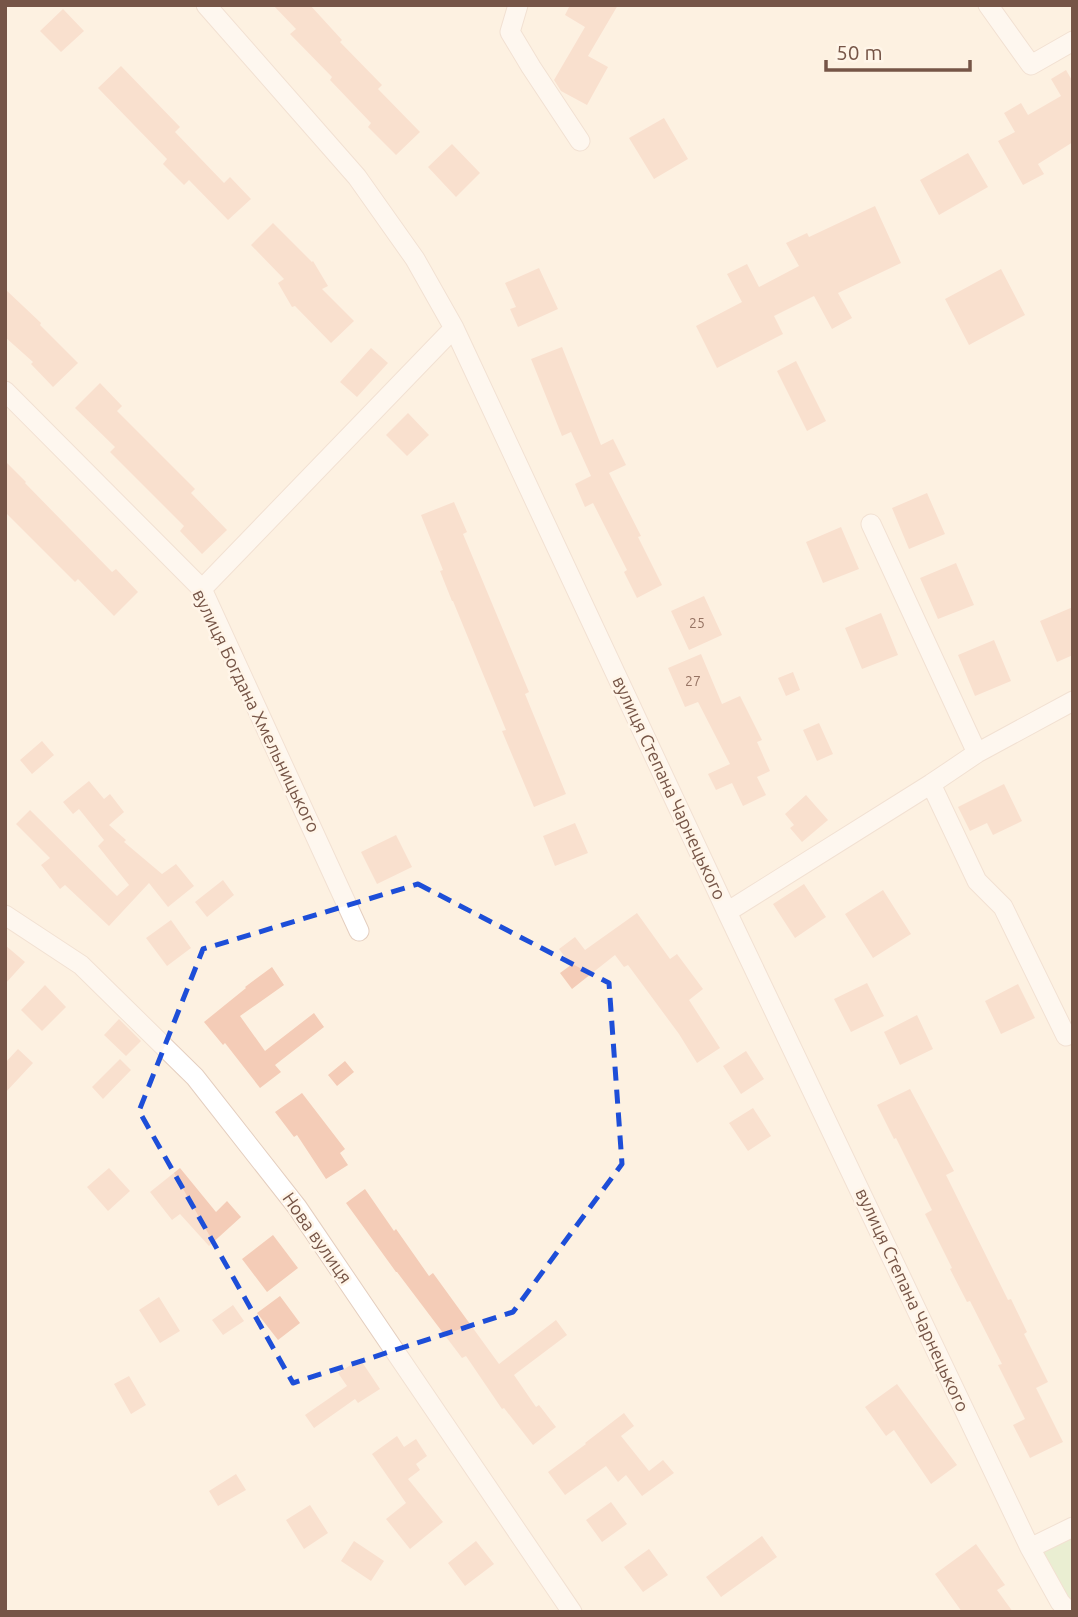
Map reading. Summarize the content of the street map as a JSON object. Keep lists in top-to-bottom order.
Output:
{
  "streets": {
    "street": ["вулиця Богдана Хмельницького", "вулиця Степана Чарнецького", "Нова вулиця"]
  },
  "house_numbers": ["25", "27"],
  "scale_bar": "50 m"
}
